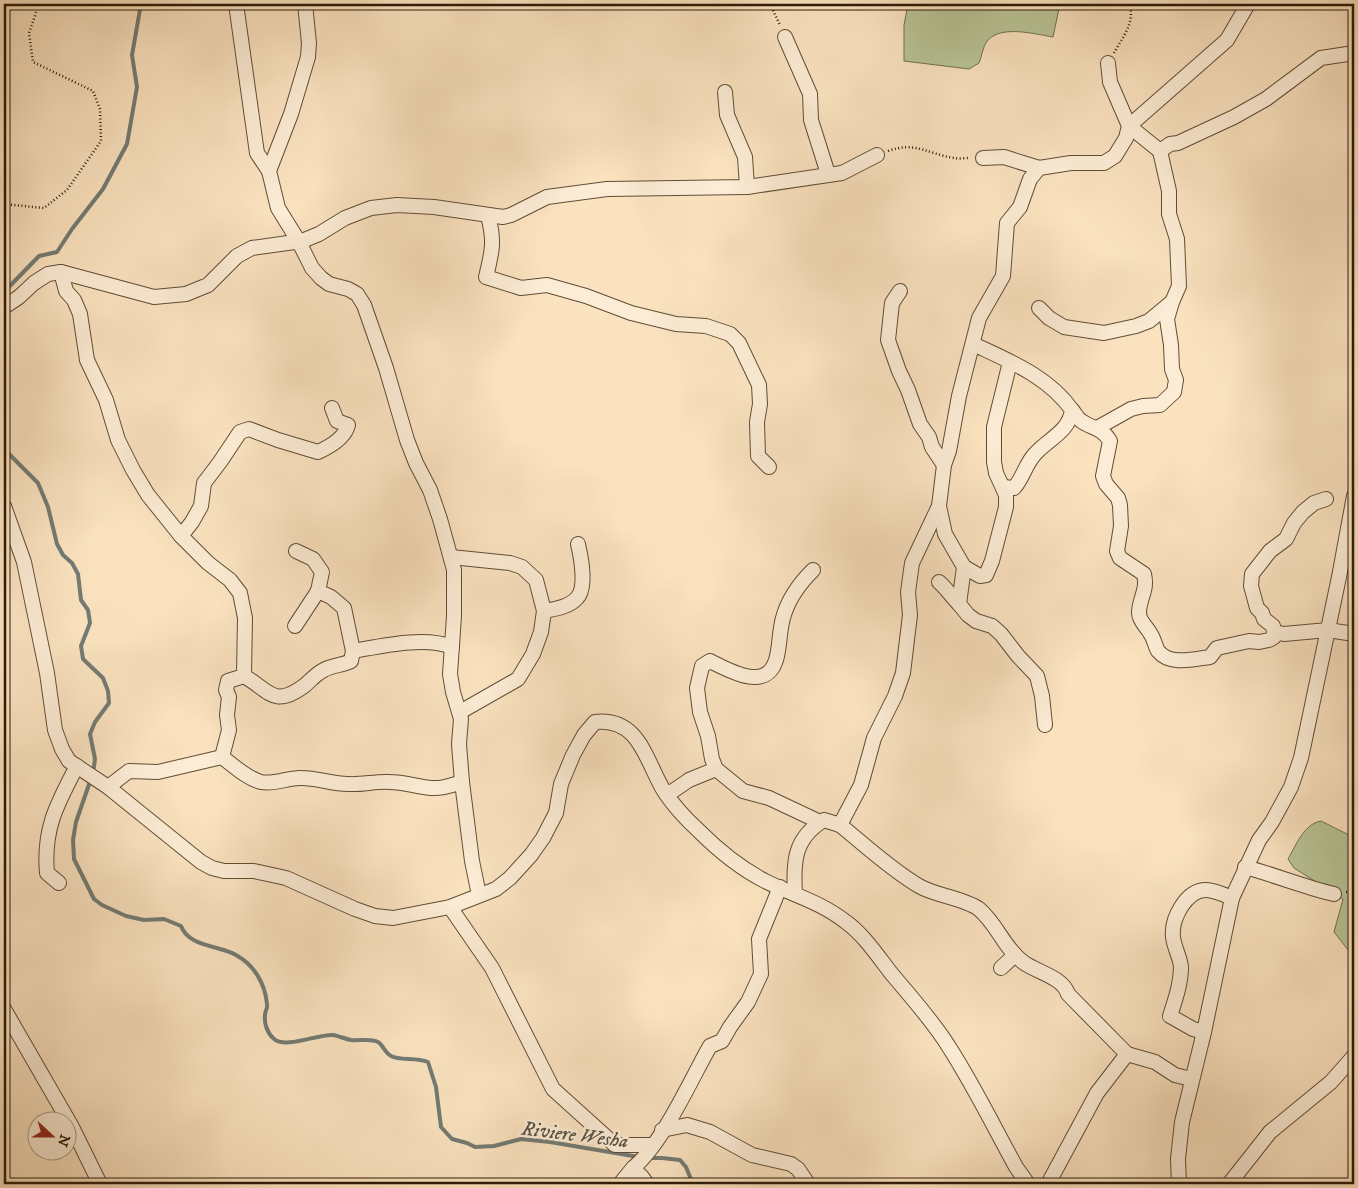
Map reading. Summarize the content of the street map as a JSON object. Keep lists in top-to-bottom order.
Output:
{
  "water": ["Riviere Wesha"],
  "north": "right"
}
